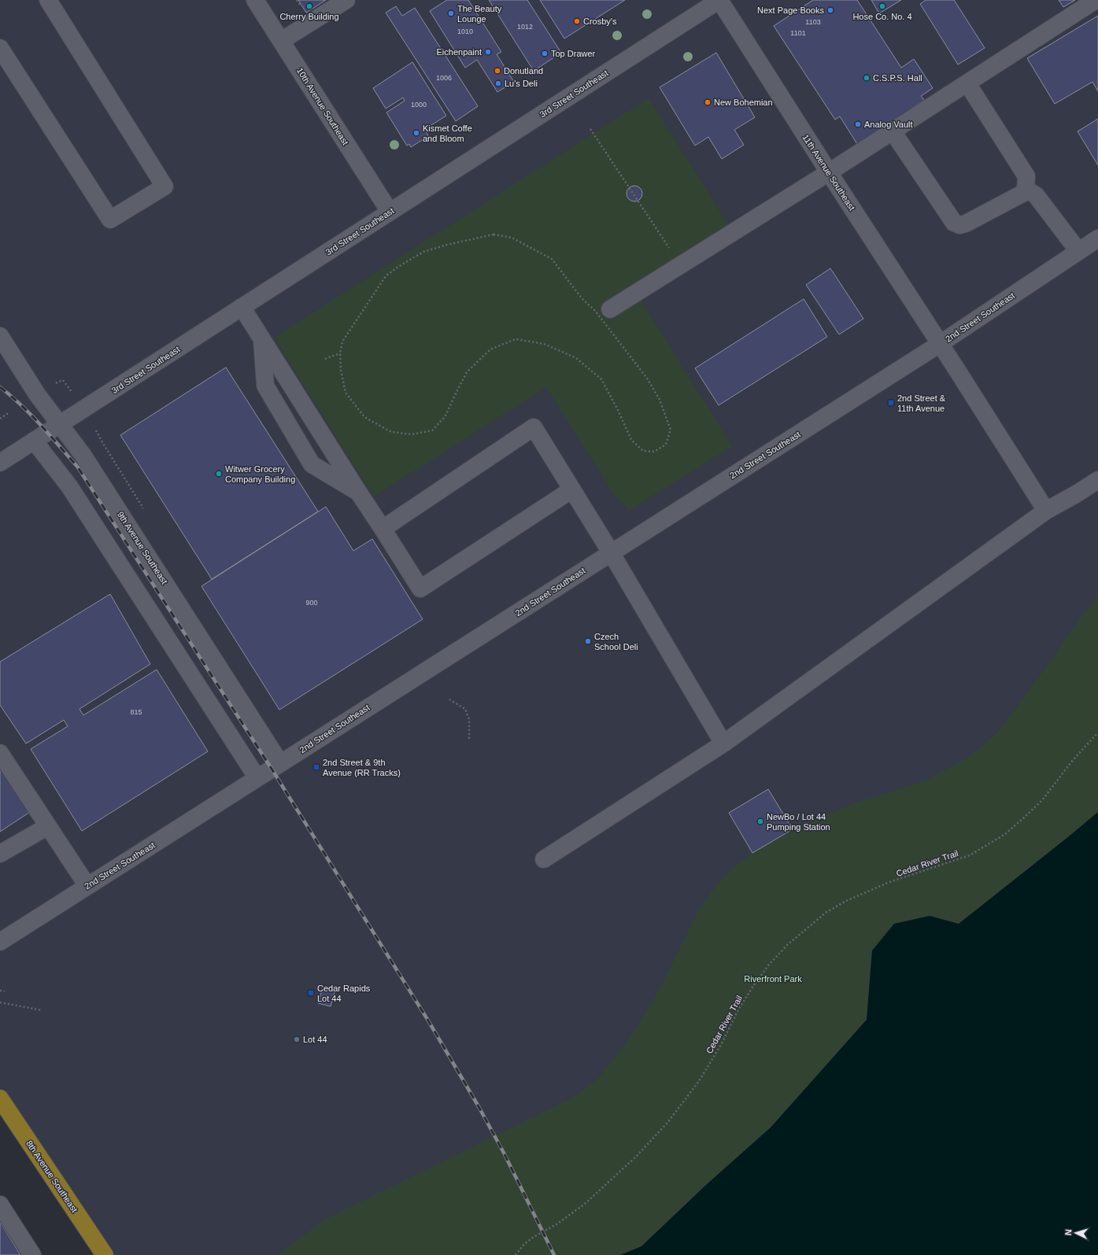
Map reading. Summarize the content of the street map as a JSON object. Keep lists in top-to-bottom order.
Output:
{
  "streets": {
    "main road": ["8th Avenue Southeast"],
    "street": [
      "3rd Street Southeast",
      "10th Avenue Southeast",
      "11th Avenue Southeast",
      "2nd Street Southeast",
      "9th Avenue Southeast"
    ],
    "path": ["Cedar River Trail"]
  },
  "crossings": [
    ["3rd Street Southeast", "10th Avenue Southeast"],
    ["3rd Street Southeast", "11th Avenue Southeast"],
    ["3rd Street Southeast", "9th Avenue Southeast"],
    ["11th Avenue Southeast", "2nd Street Southeast"],
    ["2nd Street Southeast", "9th Avenue Southeast"]
  ],
  "parks": ["Riverfront Park"],
  "places": {
    "other": [
      "Cherry Building",
      "Hose Co. No. 4",
      "Next Page Books",
      "The Beauty Lounge",
      "Crosby's",
      "Eichenpaint",
      "Top Drawer",
      "Donutland",
      "C.S.P.S. Hall",
      "Lu's Deli",
      "New Bohemian",
      "Analog Vault",
      "Kismet Coffe and Bloom",
      "Witwer Grocery Company Building",
      "Czech School Deli",
      "NewBo / Lot 44 Pumping Station",
      "Lot 44"
    ],
    "transit": ["2nd Street & 11th Avenue", "2nd Street & 9th Avenue (RR Tracks)", "Cedar Rapids Lot 44"]
  },
  "house_numbers": [
    "1103",
    "1012",
    "1010",
    "1101",
    "1006",
    "1000",
    "900",
    "815"
  ],
  "north": "left"
}
